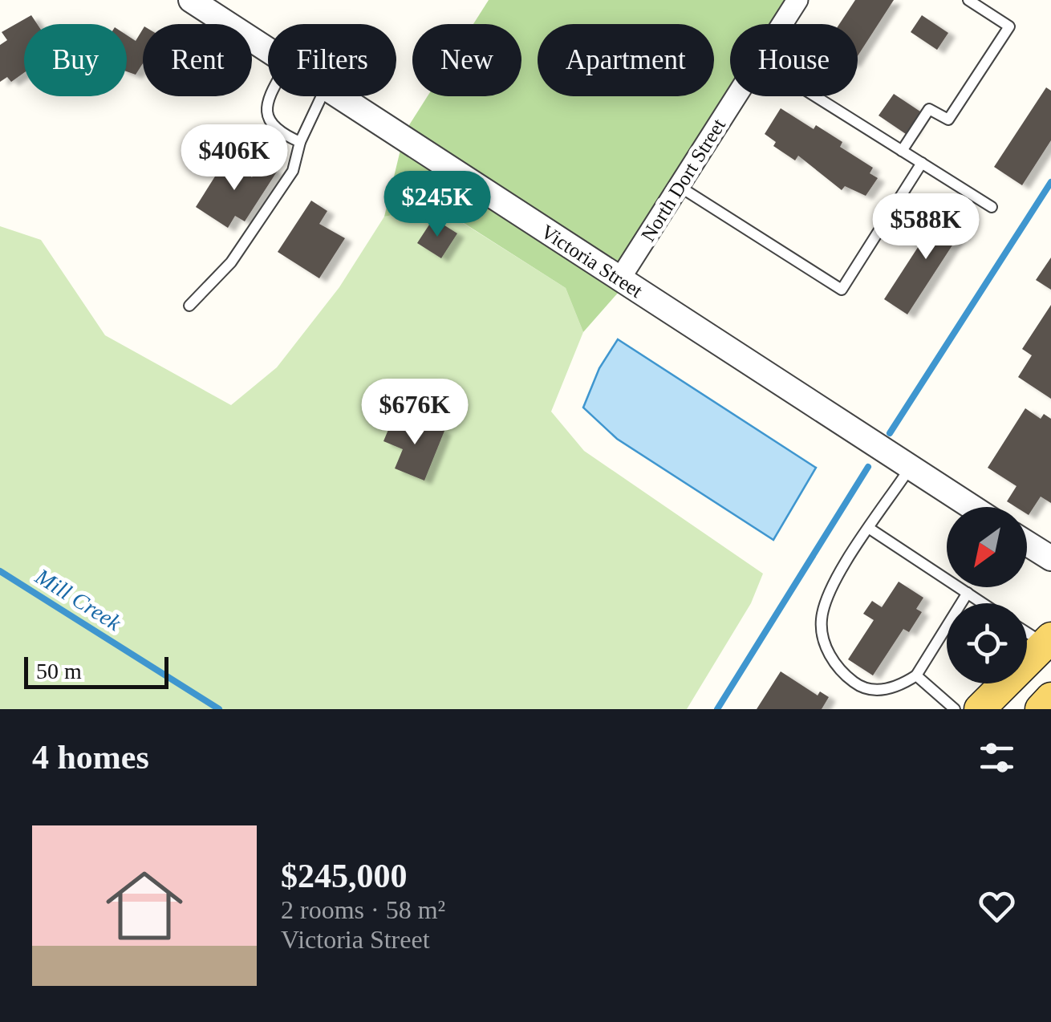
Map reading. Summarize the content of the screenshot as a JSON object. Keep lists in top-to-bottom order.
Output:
{
  "streets": {
    "street": ["North Dort Street", "Victoria Street"]
  },
  "crossings": [
    ["North Dort Street", "Victoria Street"]
  ],
  "water": ["Mill Creek"],
  "scale_bar": "50 m",
  "north": "bottom left",
  "page": {
    "chip": [
      "Buy",
      "Rent",
      "Filters",
      "New",
      "Apartment",
      "House"
    ],
    "price": [
      "$406K",
      "$245K",
      "$588K",
      "$676K"
    ],
    "scale": "50 m",
    "heading": "4 homes",
    "list": [
      {
        "name": "$245,000",
        "note": "2 rooms · 58 m² · Victoria Street"
      }
    ]
  }
}
